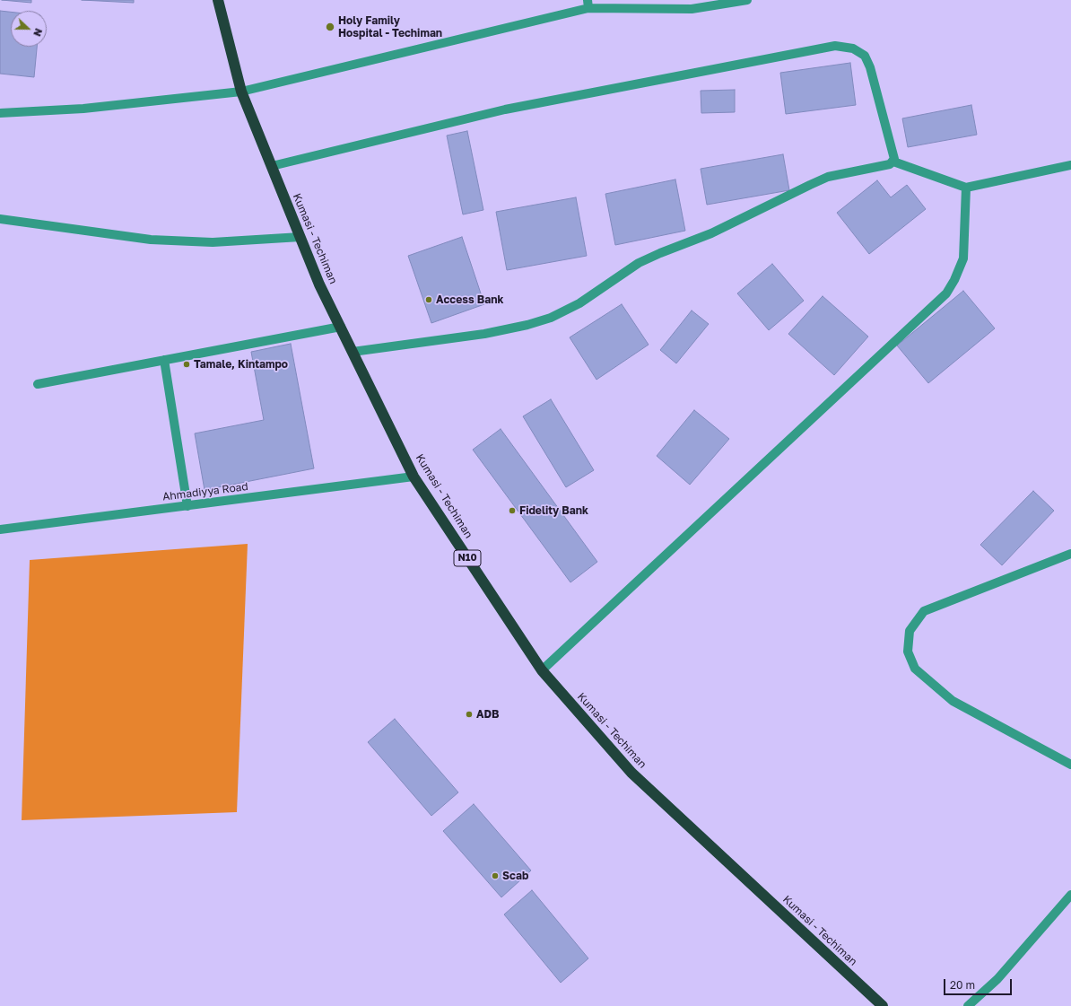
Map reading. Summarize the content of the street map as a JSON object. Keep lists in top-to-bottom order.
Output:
{
  "streets": {
    "highway": ["Kumasi - Techiman", "N10"],
    "street": ["Ahmadiyya Road"]
  },
  "crossings": [
    ["Kumasi - Techiman", "Ahmadiyya Road"]
  ],
  "places": [
    "Holy Family Hospital - Techiman",
    "Access Bank",
    "Tamale, Kintampo",
    "Fidelity Bank",
    "ADB",
    "Scab"
  ],
  "scale_bar": "20 m",
  "north": "right"
}
